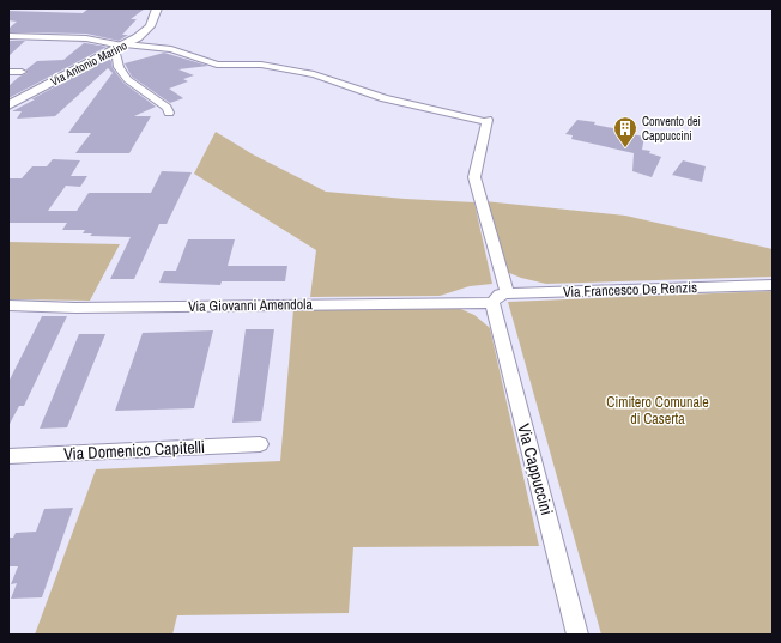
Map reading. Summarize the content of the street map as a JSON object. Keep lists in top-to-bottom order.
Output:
{
  "streets": {
    "street": [
      "Via Antonio Marino",
      "Via Francesco De Renzis",
      "Via Giovanni Amendola",
      "Via Domenico Capitelli",
      "Via Cappuccini"
    ]
  },
  "crossings": [
    ["Via Antonio Marino", "Via Cappuccini"],
    ["Via Francesco De Renzis", "Via Giovanni Amendola"],
    ["Via Francesco De Renzis", "Via Cappuccini"],
    ["Via Giovanni Amendola", "Via Cappuccini"]
  ],
  "parks": ["Cimitero Comunale di Caserta"],
  "places": {
    "building": ["Convento dei Cappuccini"]
  }
}
